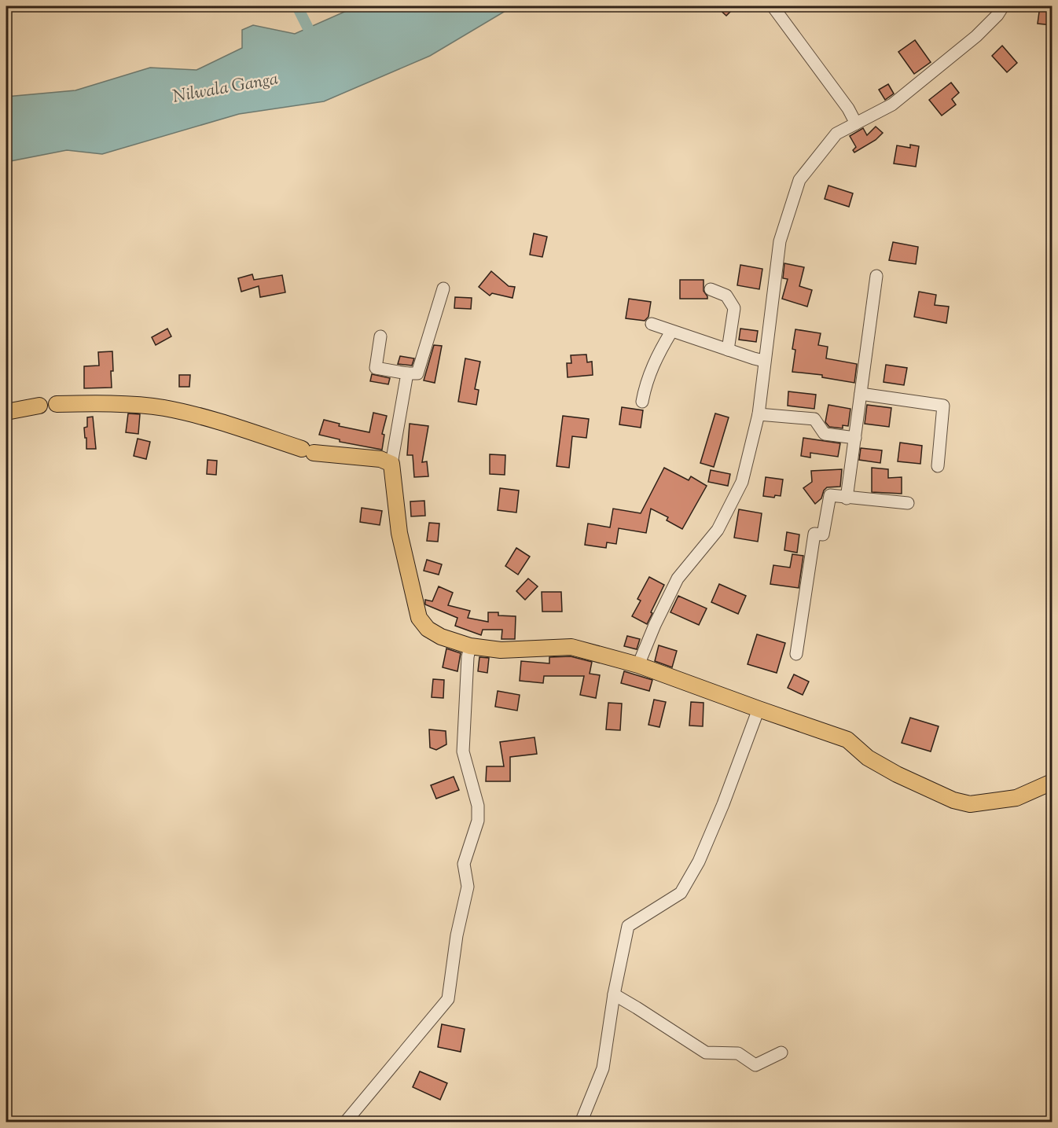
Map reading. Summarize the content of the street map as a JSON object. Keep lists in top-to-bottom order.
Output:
{
  "water": ["Nilwala Ganga"]
}
